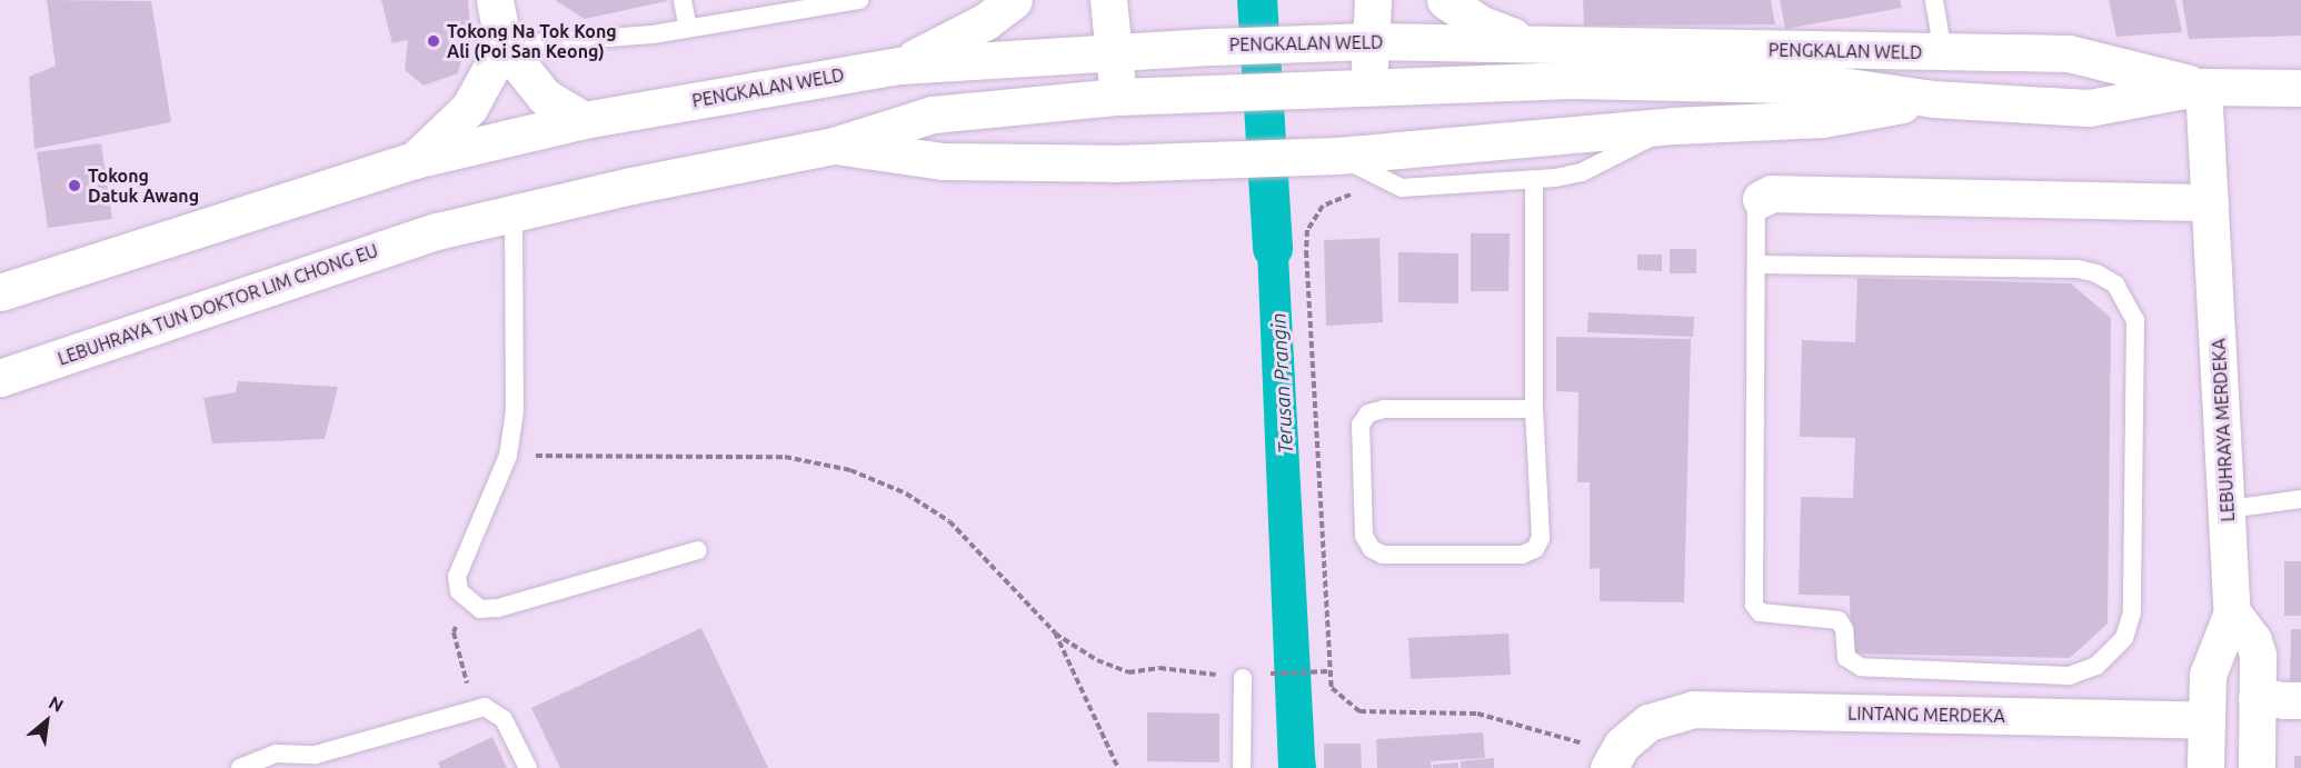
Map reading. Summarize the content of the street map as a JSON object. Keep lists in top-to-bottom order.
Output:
{
  "streets": {
    "main road": [
      "PENGKALAN WELD",
      "LEBUHRAYA TUN DOKTOR LIM CHONG EU",
      "LEBUHRAYA MERDEKA",
      "LINTANG MERDEKA"
    ]
  },
  "crossings": [
    ["PENGKALAN WELD", "LEBUHRAYA TUN DOKTOR LIM CHONG EU"],
    ["PENGKALAN WELD", "LEBUHRAYA MERDEKA"],
    ["LEBUHRAYA MERDEKA", "LINTANG MERDEKA"]
  ],
  "water": ["Terusan Prangin"],
  "places": ["Tokong Na Tok Kong Ali (Poi San Keong)", "Tokong Datuk Awang"],
  "north": "top right"
}
